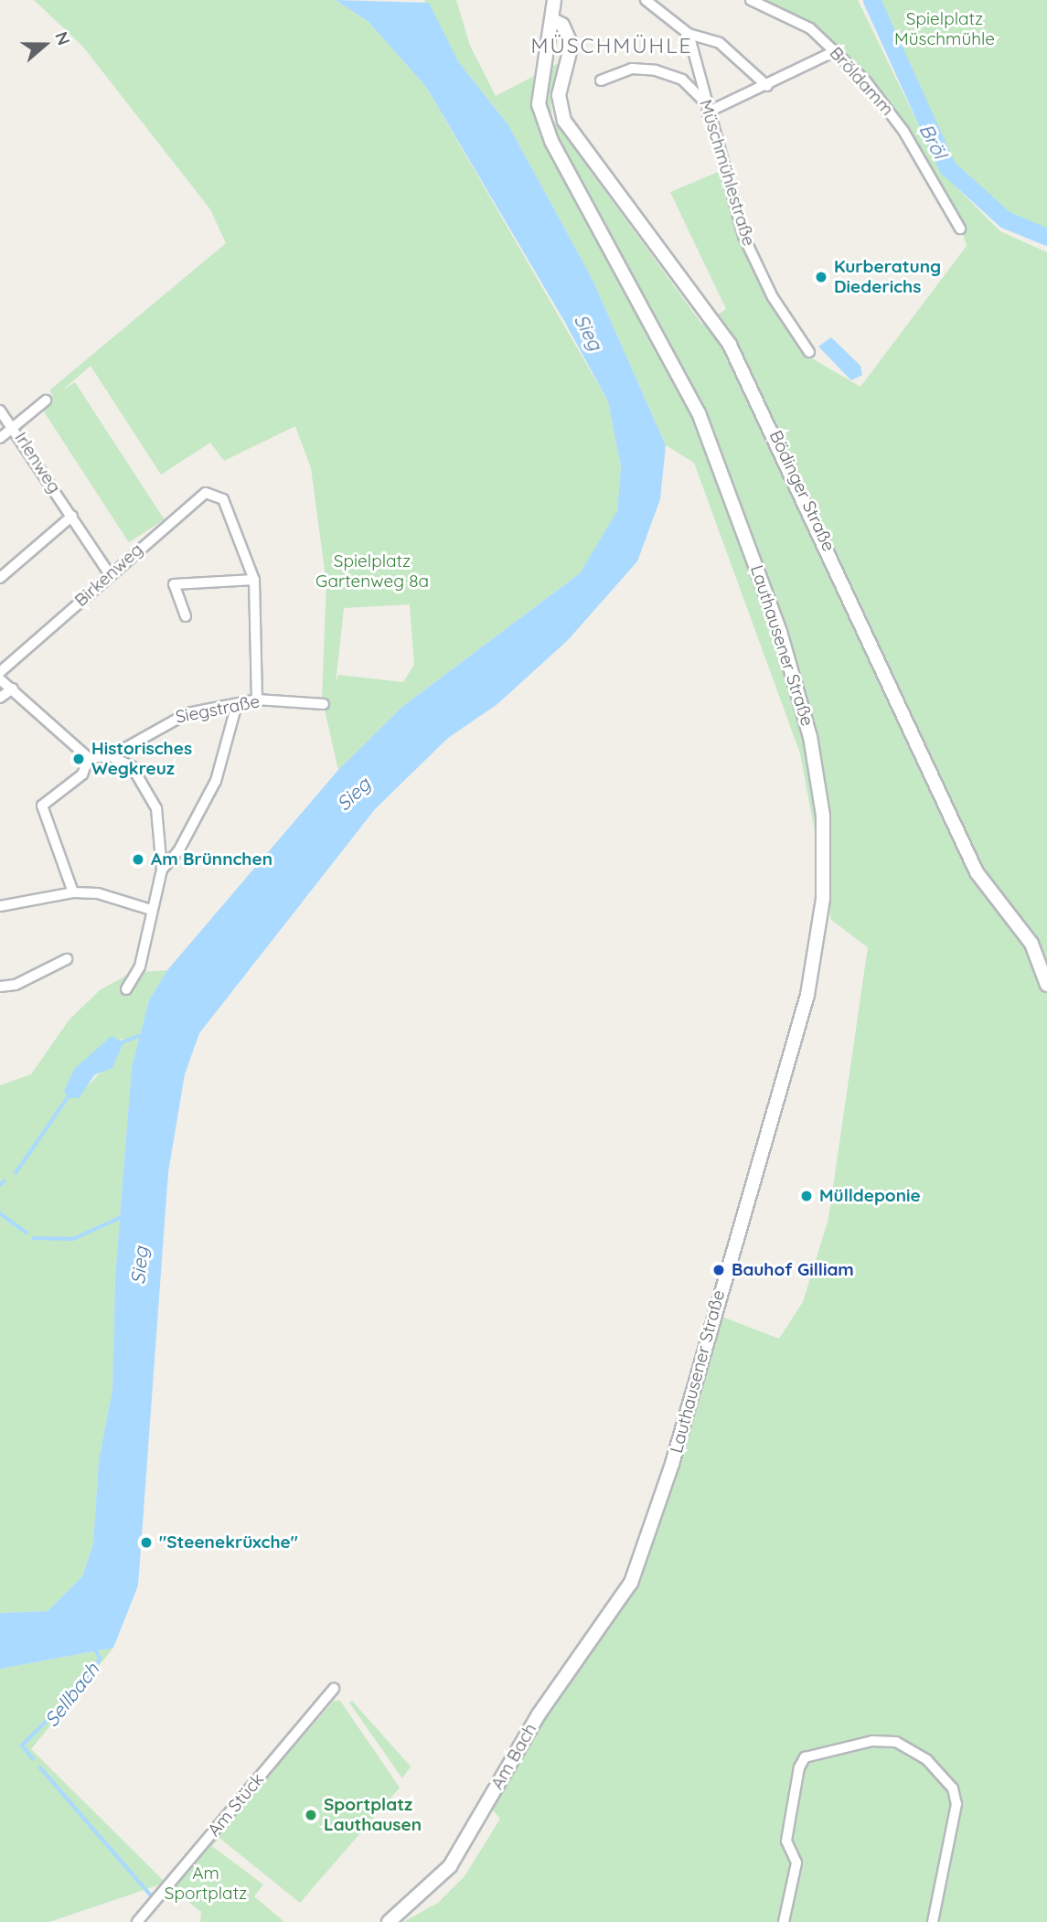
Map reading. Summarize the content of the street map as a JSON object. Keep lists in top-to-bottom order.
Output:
{
  "streets": {
    "street": [
      "Bröldamm",
      "Müschmühlestraße",
      "Irlenweg",
      "Bödinger Straße",
      "Birkenweg",
      "Lauthausener Straße",
      "Siegstraße",
      "Am Bach",
      "Am Stück"
    ]
  },
  "crossings": [
    ["Irlenweg", "Birkenweg"],
    ["Bödinger Straße", "Lauthausener Straße"],
    ["Lauthausener Straße", "Am Bach"]
  ],
  "districts": ["MÜSCHMÜHLE"],
  "water": ["Bröl", "Sieg", "Sellbach"],
  "parks": ["Spielplatz Müschmühle", "Spielplatz Gartenweg 8a", "Am Sportplatz"],
  "places": [
    "Kurberatung Diederichs",
    "Historisches Wegkreuz",
    "Am Brünnchen",
    "Mülldeponie",
    "Bauhof Gilliam",
    "\"Steenekrüxche\"",
    "Sportplatz Lauthausen"
  ],
  "north": "right"
}
